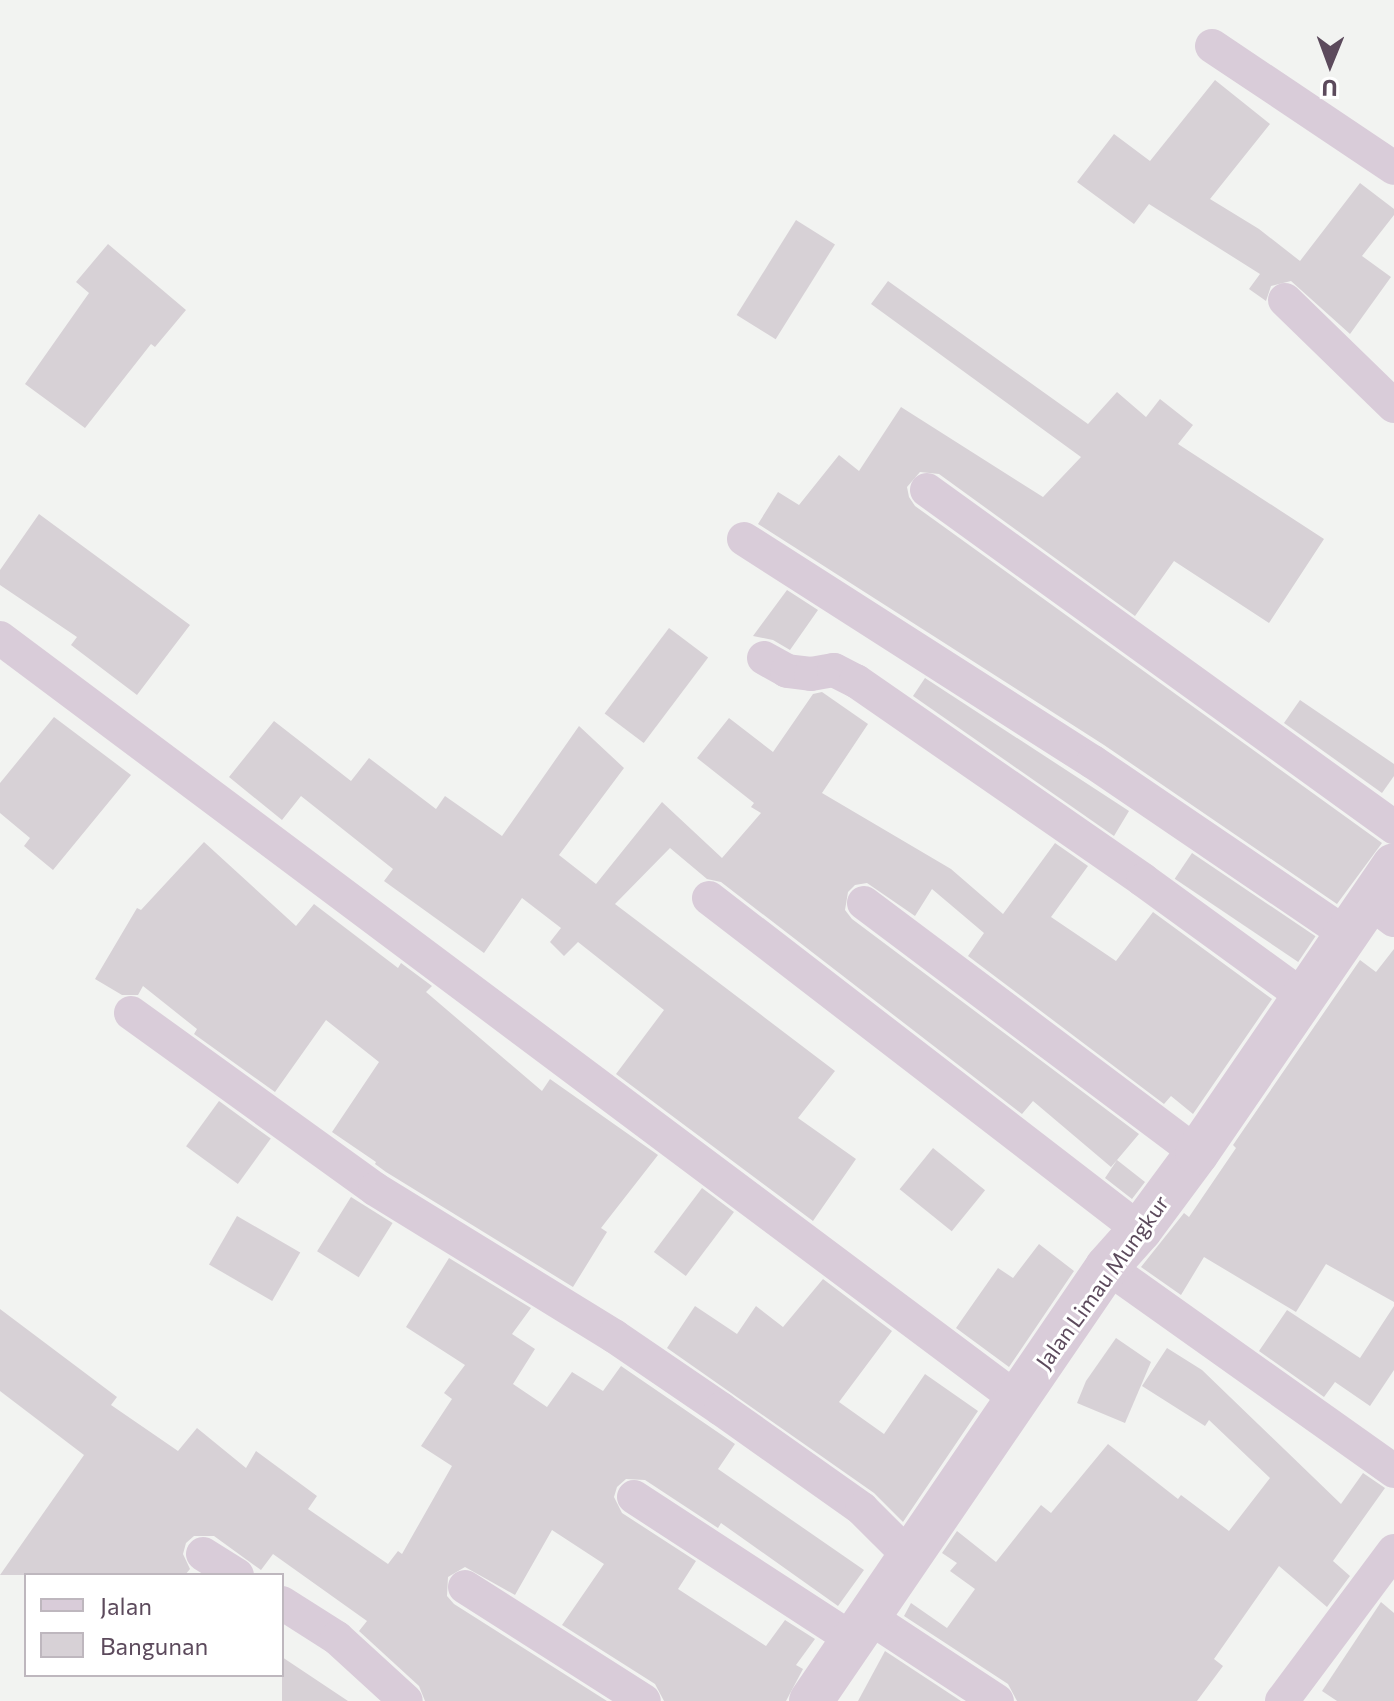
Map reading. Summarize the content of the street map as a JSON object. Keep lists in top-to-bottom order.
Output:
{
  "streets": {
    "street": ["Jalan Limau Mungkur"]
  },
  "legend": ["Jalan", "Bangunan"],
  "north": "bottom"
}
